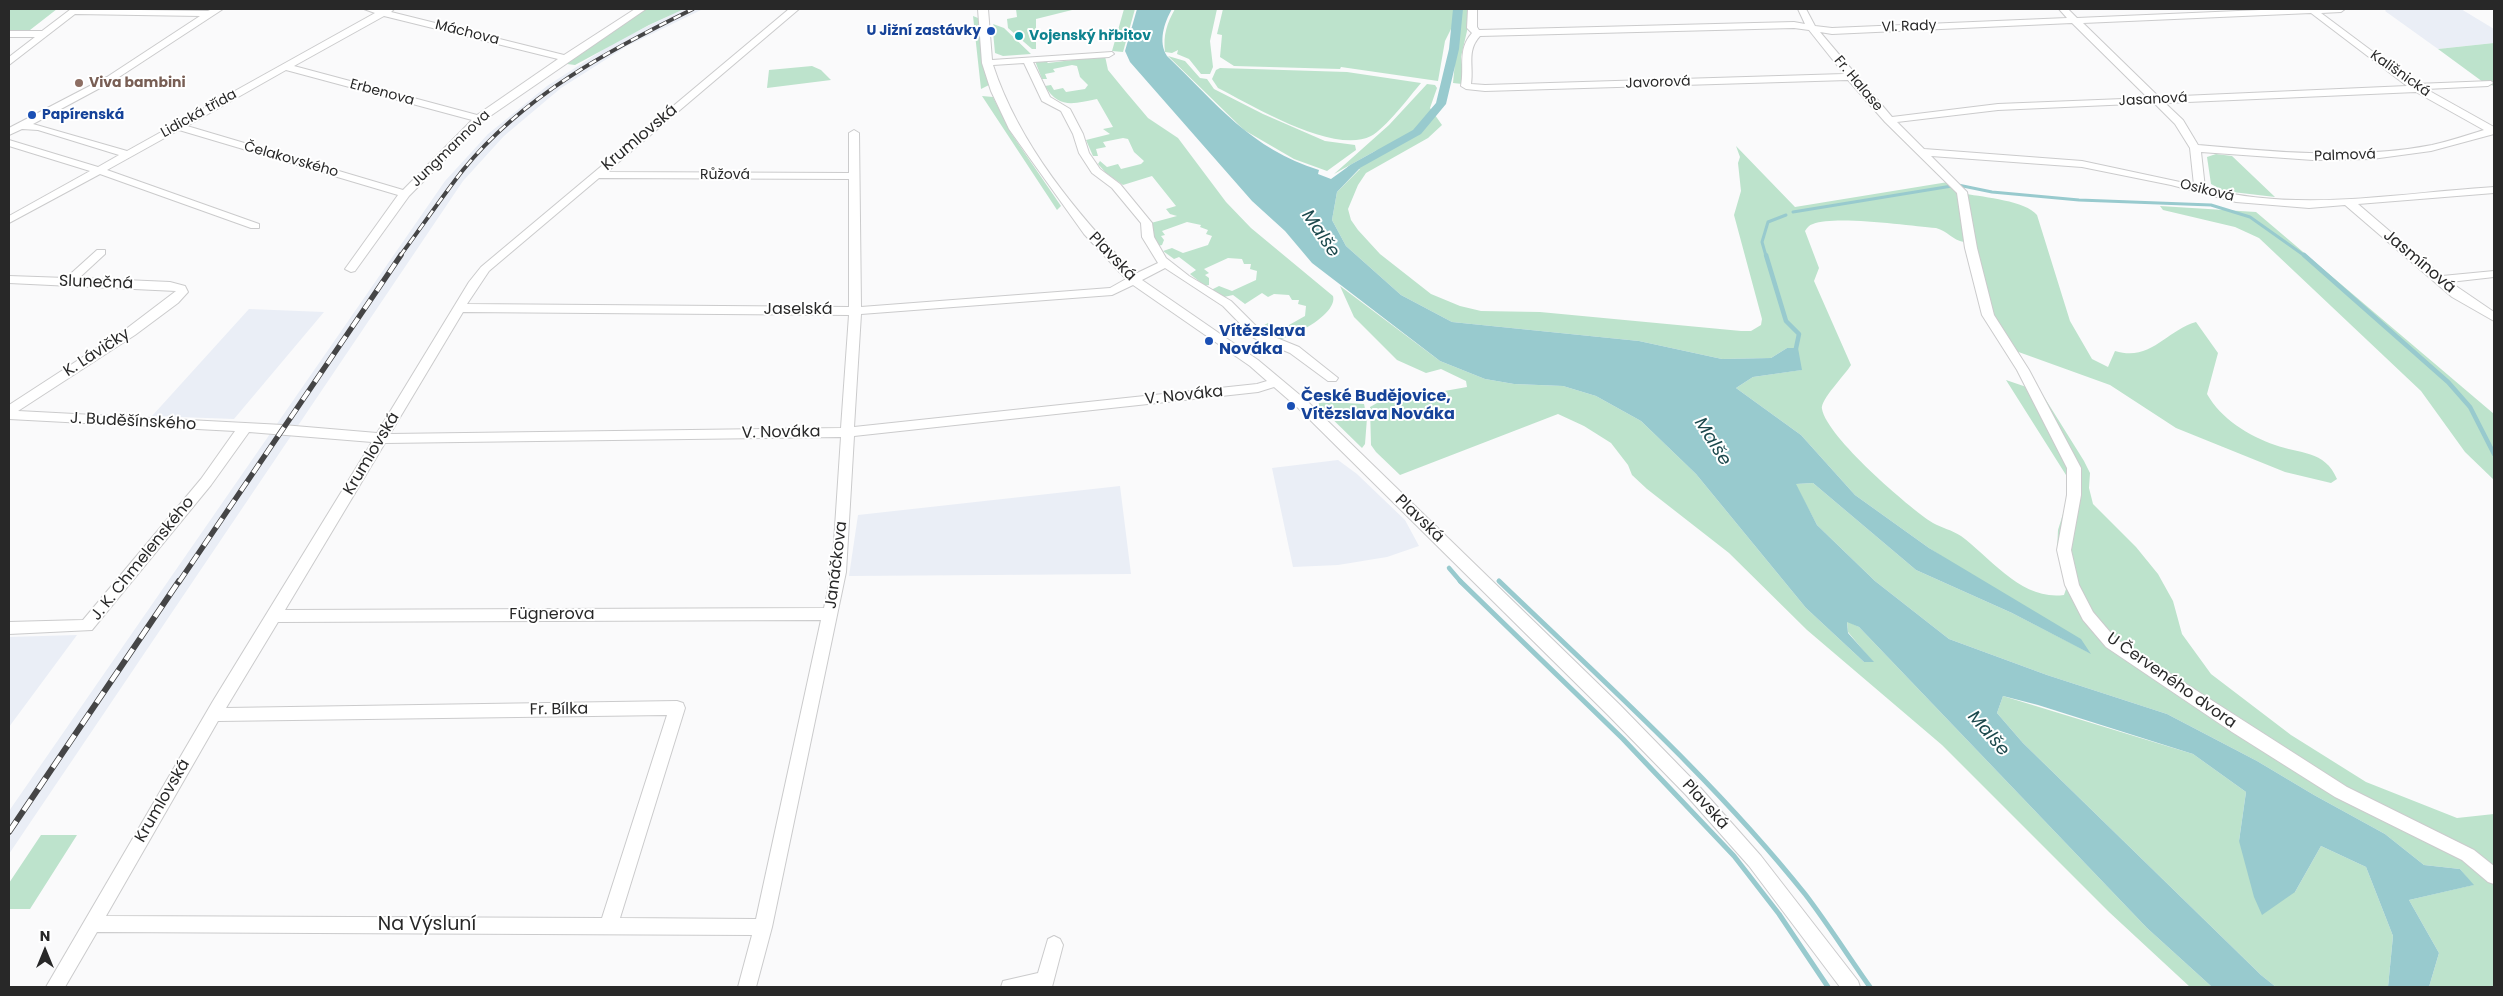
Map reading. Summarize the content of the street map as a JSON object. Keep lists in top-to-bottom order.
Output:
{
  "streets": {
    "street": [
      "Vl. Rady",
      "Máchova",
      "Kališnická",
      "Javorová",
      "Fr. Halase",
      "Erbenova",
      "Jasanová",
      "Lidická třída",
      "Krumlovská",
      "Jungmannova",
      "Palmová",
      "Čelakovského",
      "Růžová",
      "Osiková",
      "Plavská",
      "Jasmínová",
      "Slunečná",
      "Jaselská",
      "K. Lávičky",
      "V. Nováka",
      "J. Buděšínského",
      "J. K. Chmelenského",
      "Janáčkova",
      "Fügnerova",
      "U Červeného dvora",
      "Fr. Bílka",
      "Na Výsluní"
    ]
  },
  "crossings": [
    ["Vl. Rady", "Kališnická"],
    ["Vl. Rady", "Javorová"],
    ["Vl. Rady", "Fr. Halase"],
    ["Máchova", "Lidická třída"],
    ["Máchova", "Jungmannova"],
    ["Kališnická", "Jasanová"],
    ["Kališnická", "Palmová"],
    ["Javorová", "Fr. Halase"],
    ["Fr. Halase", "Jasanová"],
    ["Fr. Halase", "Osiková"],
    ["Fr. Halase", "U Červeného dvora"],
    ["Erbenova", "Lidická třída"],
    ["Erbenova", "Jungmannova"],
    ["Lidická třída", "Čelakovského"],
    ["Krumlovská", "Růžová"],
    ["Krumlovská", "Jaselská"],
    ["Krumlovská", "V. Nováka"],
    ["Krumlovská", "Fügnerova"],
    ["Krumlovská", "Fr. Bílka"],
    ["Krumlovská", "Na Výsluní"],
    ["Jungmannova", "Čelakovského"],
    ["Růžová", "Janáčkova"],
    ["Osiková", "Jasmínová"],
    ["Osiková", "U Červeného dvora"],
    ["Plavská", "Jaselská"],
    ["Plavská", "V. Nováka"],
    ["Slunečná", "K. Lávičky"],
    ["Jaselská", "Janáčkova"],
    ["V. Nováka", "J. Buděšínského"],
    ["V. Nováka", "J. K. Chmelenského"],
    ["V. Nováka", "Janáčkova"],
    ["J. Buděšínského", "J. K. Chmelenského"],
    ["Janáčkova", "Fügnerova"],
    ["Janáčkova", "Na Výsluní"],
    ["Fr. Bílka", "Na Výsluní"]
  ],
  "water": ["Malše"],
  "places": [
    "U Jižní zastávky",
    "Vojenský hřbitov",
    "Viva bambini",
    "Papírenská",
    "Vítězslava Nováka",
    "České Budějovice, Vítězslava Nováka"
  ],
  "north": "top"
}
